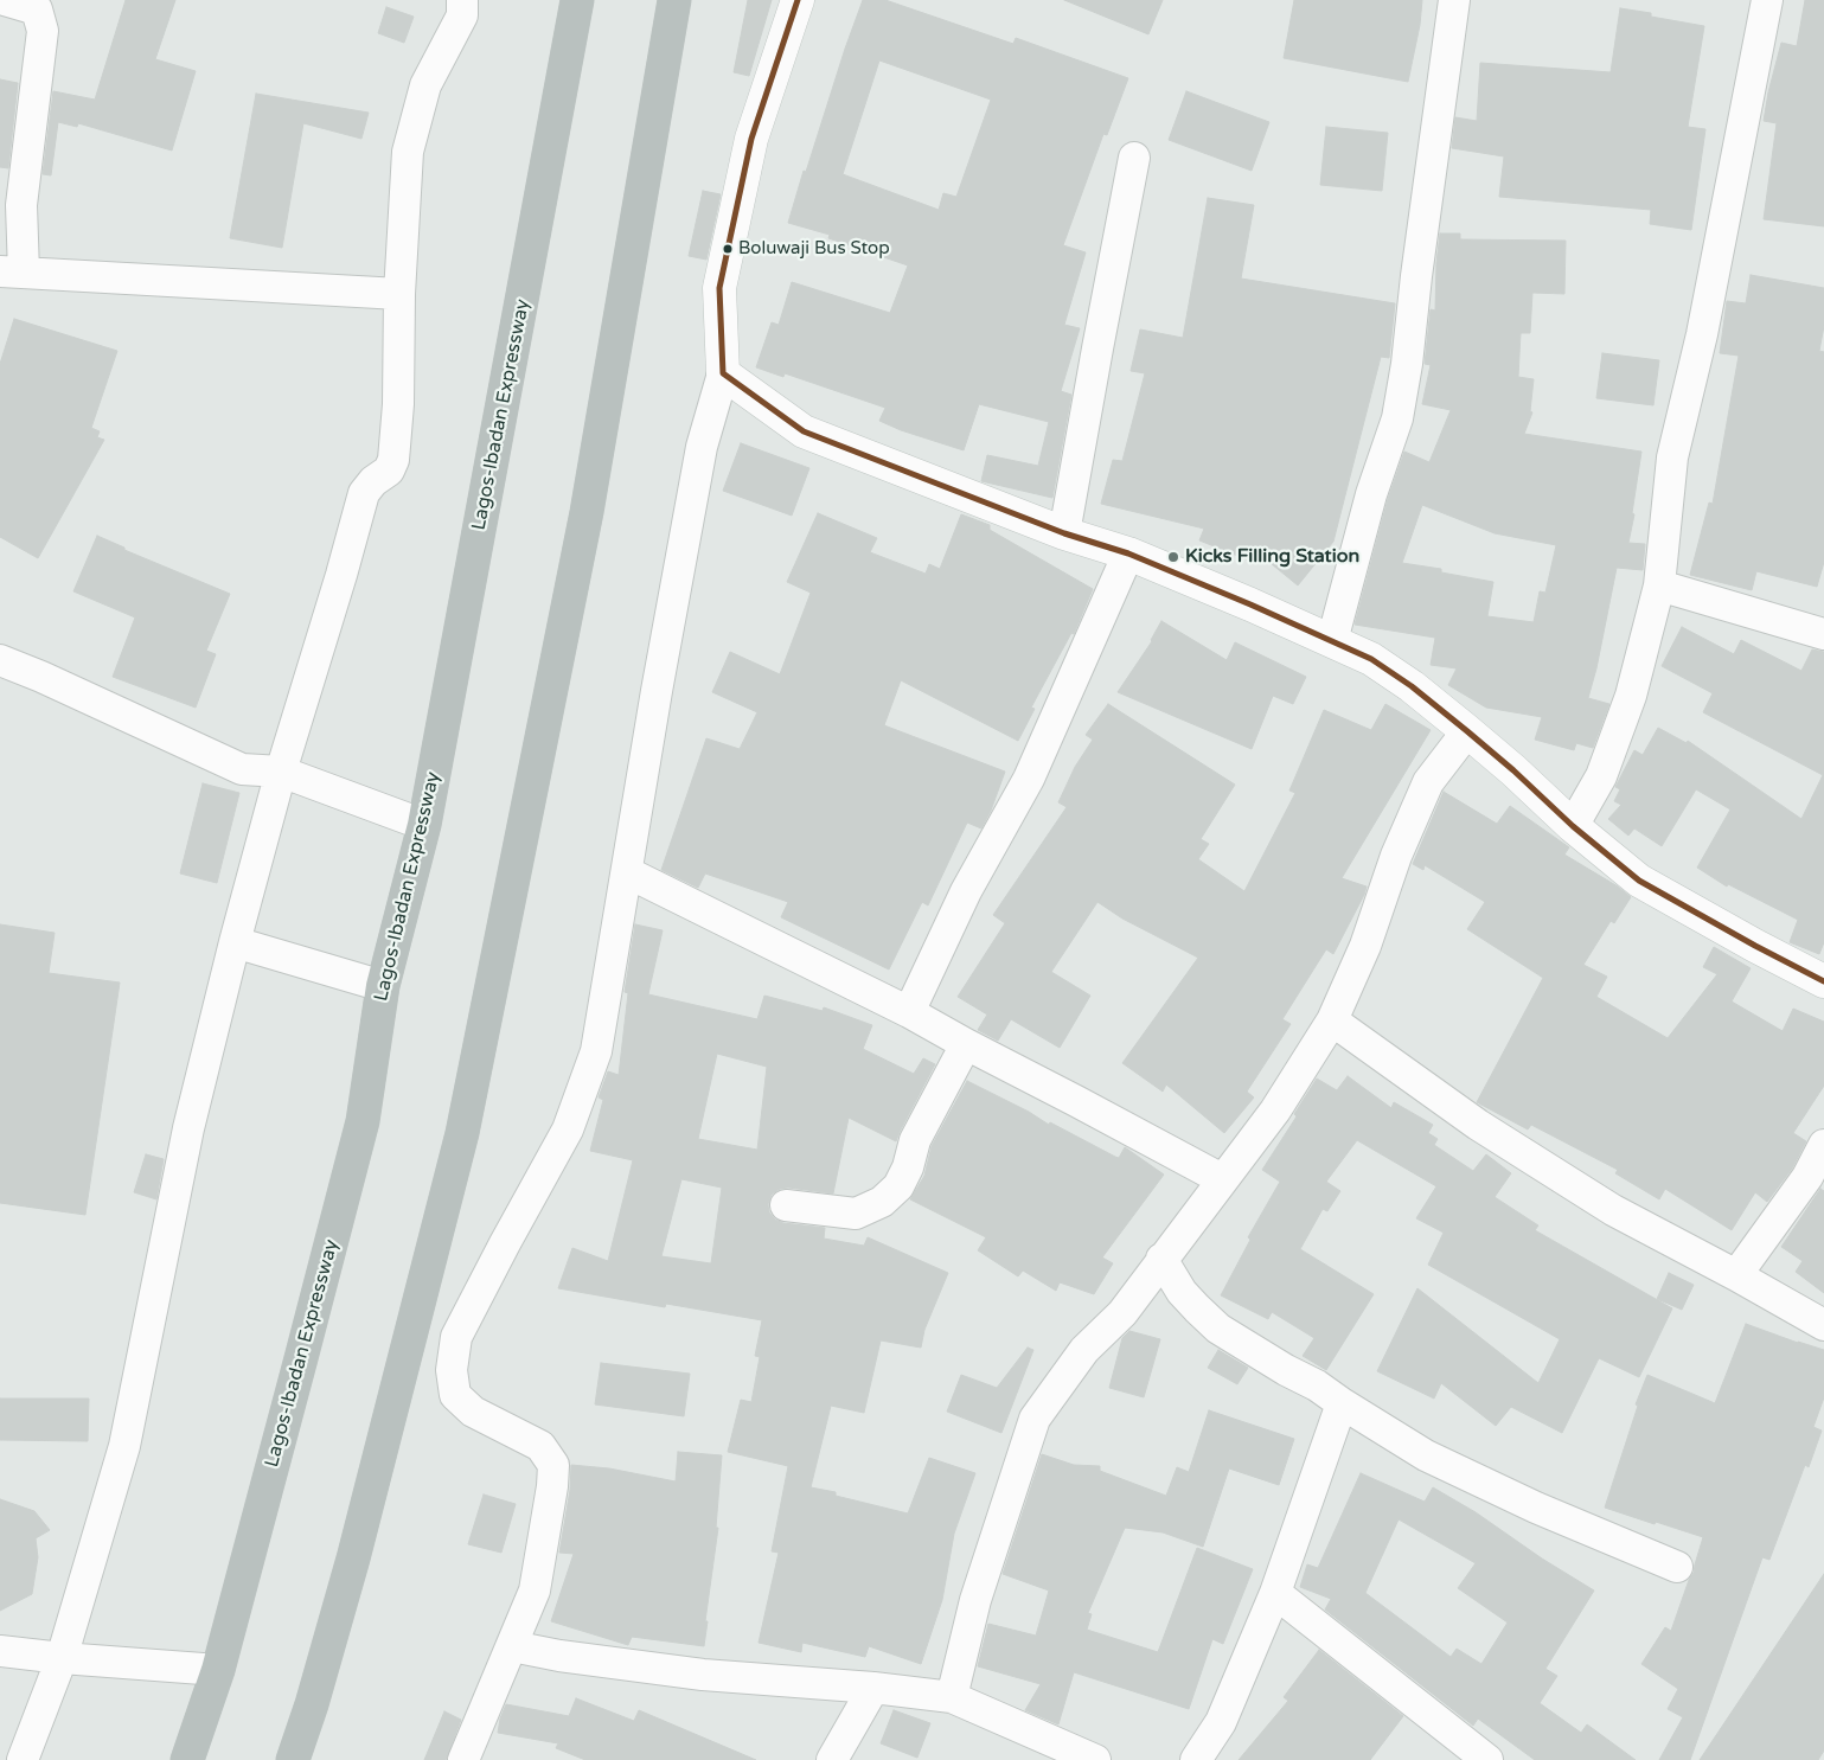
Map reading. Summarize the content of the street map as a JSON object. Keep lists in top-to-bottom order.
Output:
{
  "streets": {
    "highway": ["Lagos-Ibadan Expressway"]
  },
  "places": ["Boluwaji Bus Stop", "Kicks Filling Station"]
}
